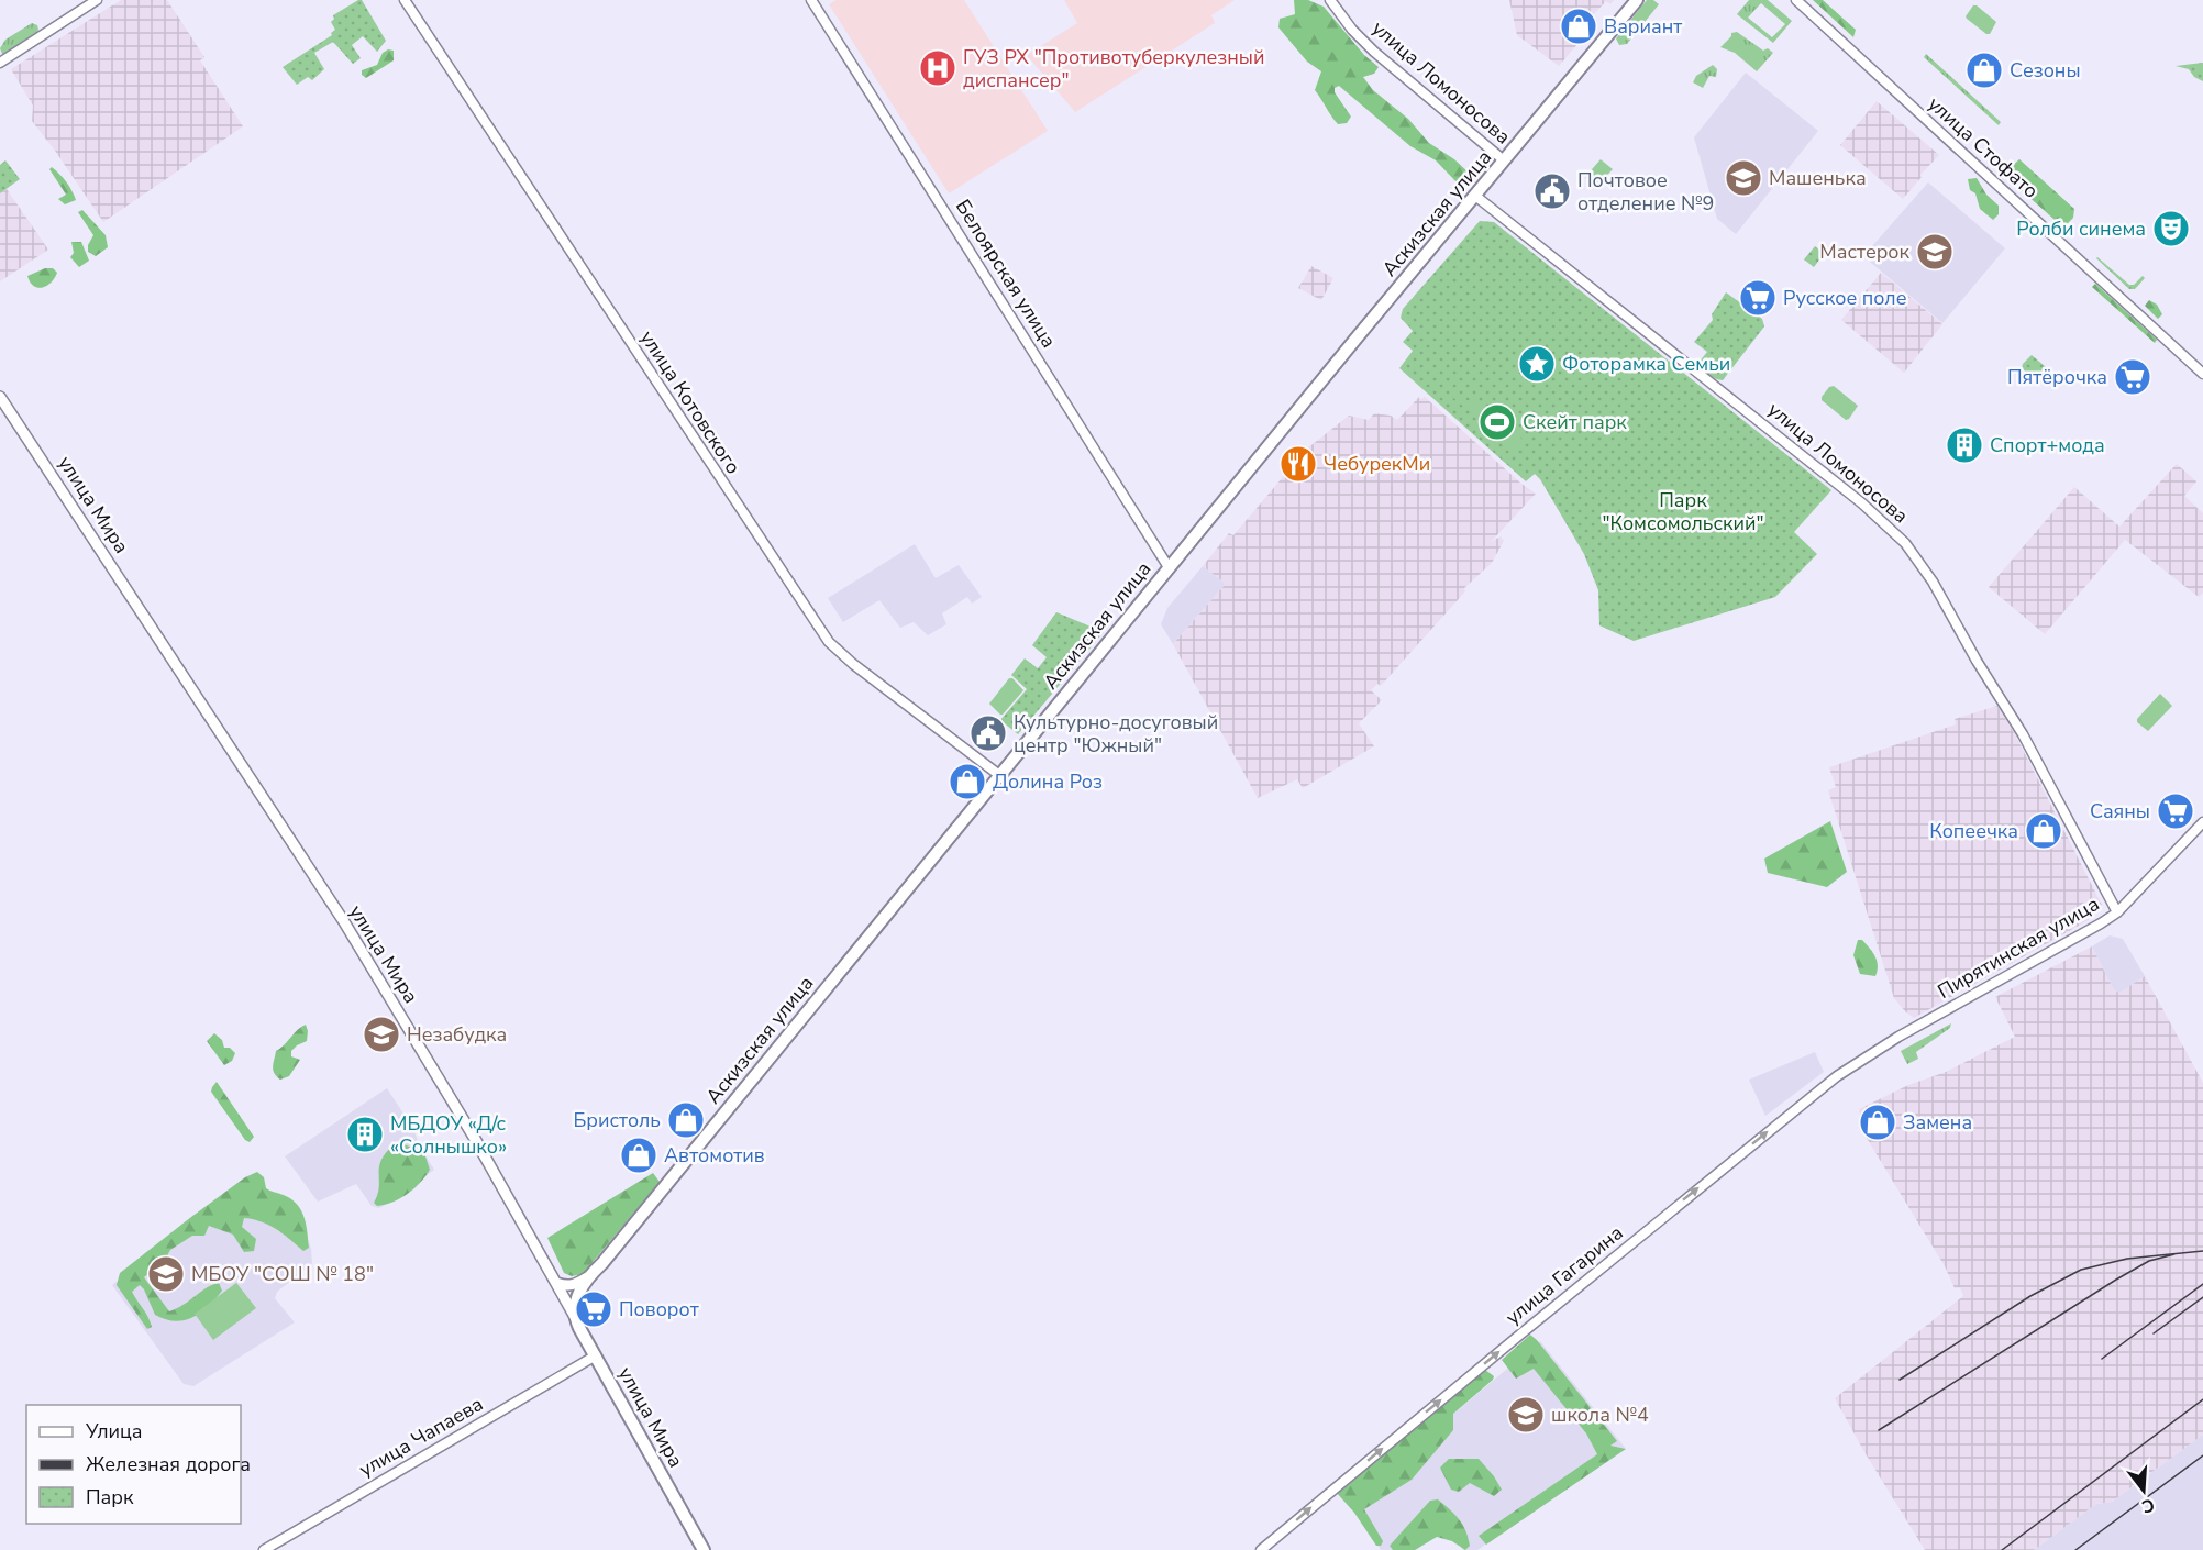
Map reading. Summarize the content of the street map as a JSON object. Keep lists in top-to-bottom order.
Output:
{
  "streets": {
    "main road": ["Аскизская улица", "улица Мира"],
    "street": [
      "улица Ломоносова",
      "улица Стофато",
      "Белоярская улица",
      "улица Котовского",
      "Пирятинская улица",
      "улица Гагарина",
      "улица Чапаева"
    ]
  },
  "crossings": [
    ["улица Ломоносова", "Аскизская улица"],
    ["улица Ломоносова", "Пирятинская улица"],
    ["Аскизская улица", "Белоярская улица"],
    ["Аскизская улица", "улица Котовского"],
    ["Аскизская улица", "улица Мира"],
    ["улица Мира", "улица Чапаева"],
    ["Пирятинская улица", "улица Гагарина"]
  ],
  "one_way": ["улица Гагарина"],
  "parks": ["Парк \"Комсомольский\""],
  "places": {
    "shop": [
      "Вариант",
      "Сезоны",
      "Долина Роз",
      "Копеечка",
      "Бристоль",
      "Замена",
      "Автомотив"
    ],
    "hospital": ["ГУЗ РХ \"Противотуберкулезный диспансер\""],
    "school or university": [
      "Машенька",
      "Мастерок",
      "Незабудка",
      "МБОУ \"СОШ № 18\"",
      "школа №4"
    ],
    "public building": ["Почтовое отделение №9", "Культурно-досуговый центр \"Южный\""],
    "theatre": ["Ролби синема"],
    "supermarket": [
      "Русское поле",
      "Пятёрочка",
      "Саяны",
      "Поворот"
    ],
    "place": ["Фоторамка Семьи"],
    "sports": ["Скейт парк"],
    "building": ["Спорт+мода", "МБДОУ «Д/с «Солнышко»"],
    "restaurant": ["ЧебурекМи"]
  },
  "legend": ["Улица", "Железная дорога", "Парк"],
  "north": "bottom"
}
